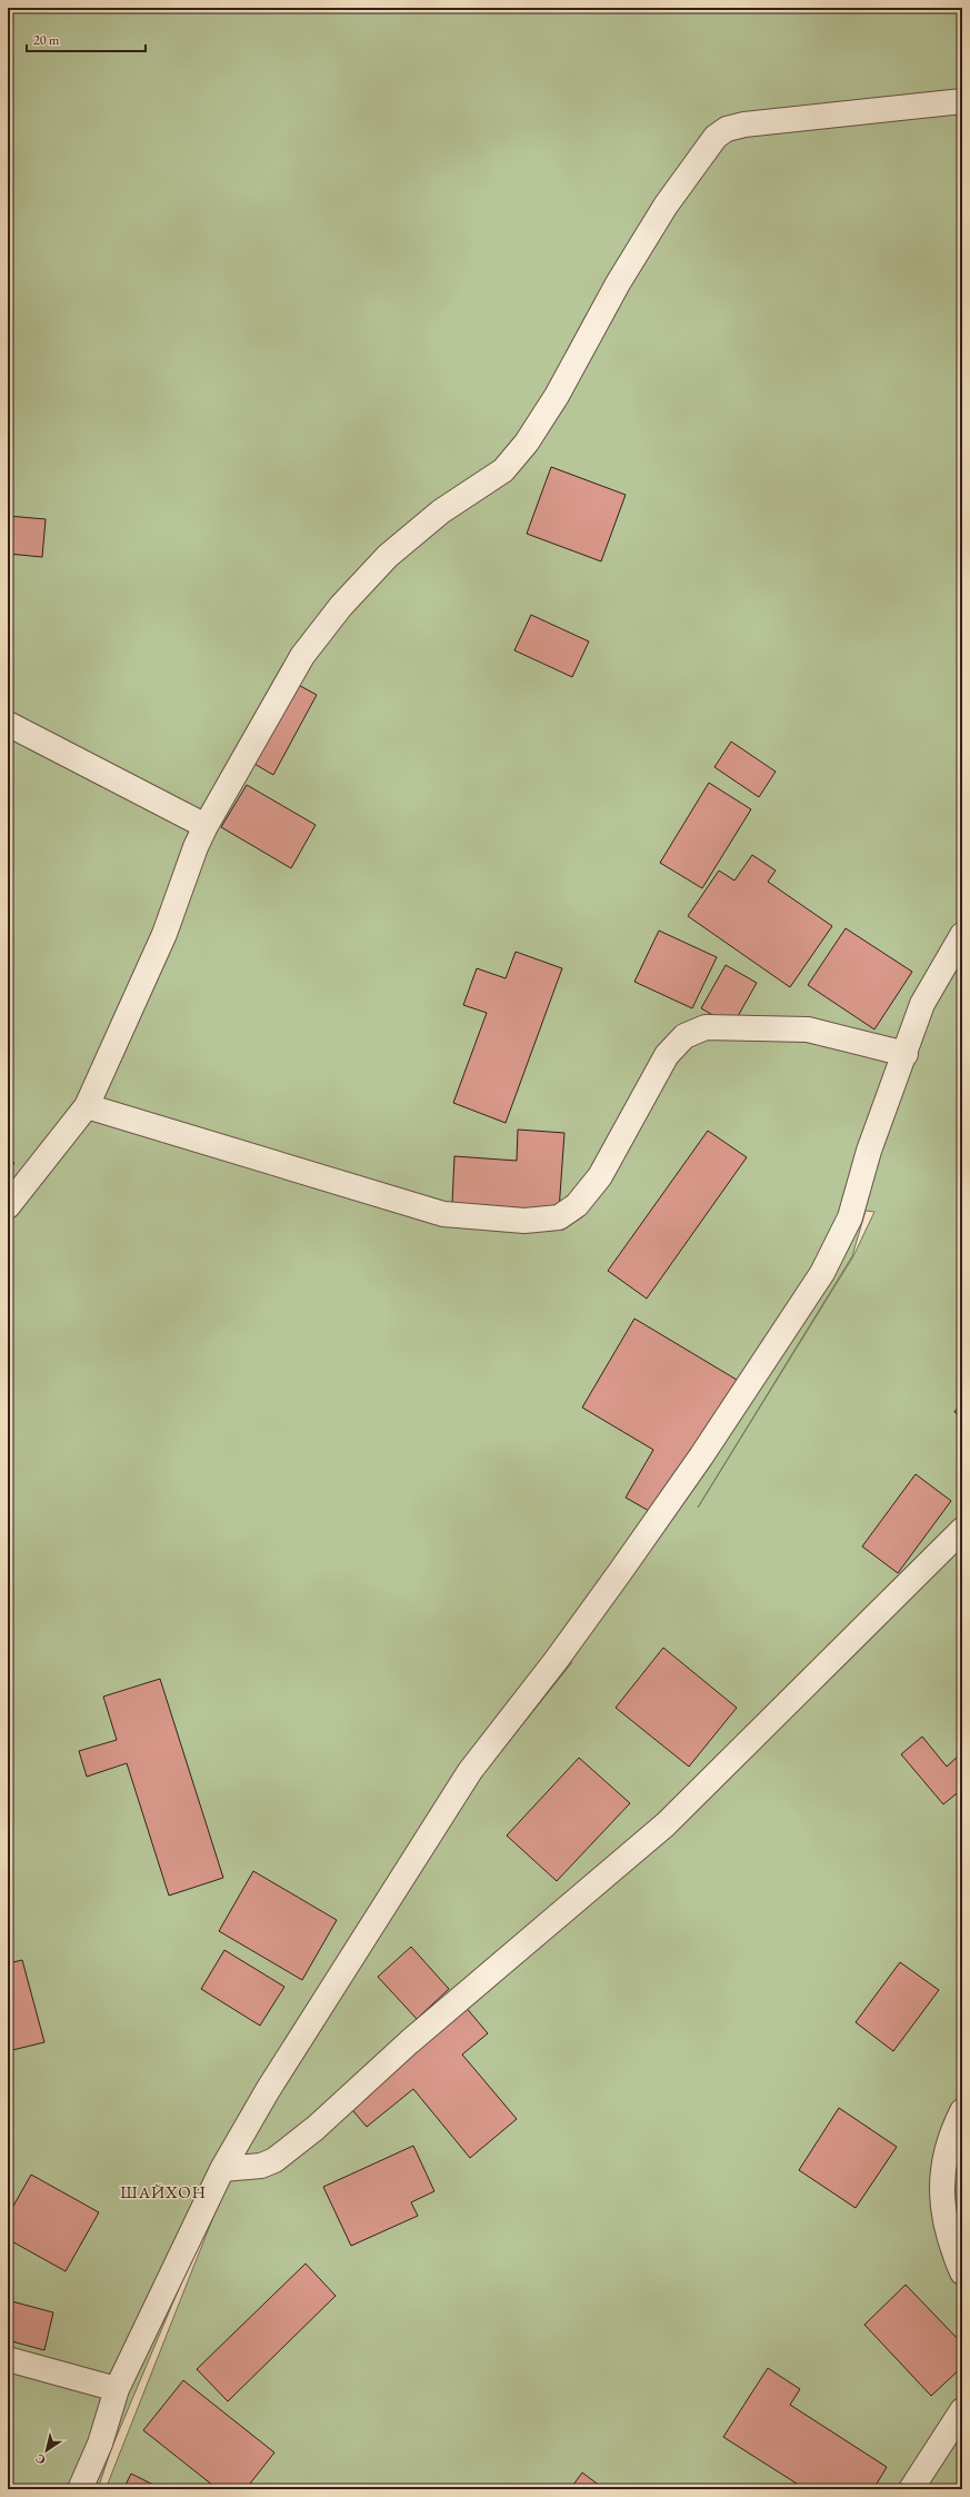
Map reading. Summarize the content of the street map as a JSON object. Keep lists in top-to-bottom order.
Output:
{
  "districts": ["ШАЙХОН"],
  "scale_bar": "20 m",
  "north": "bottom left"
}
